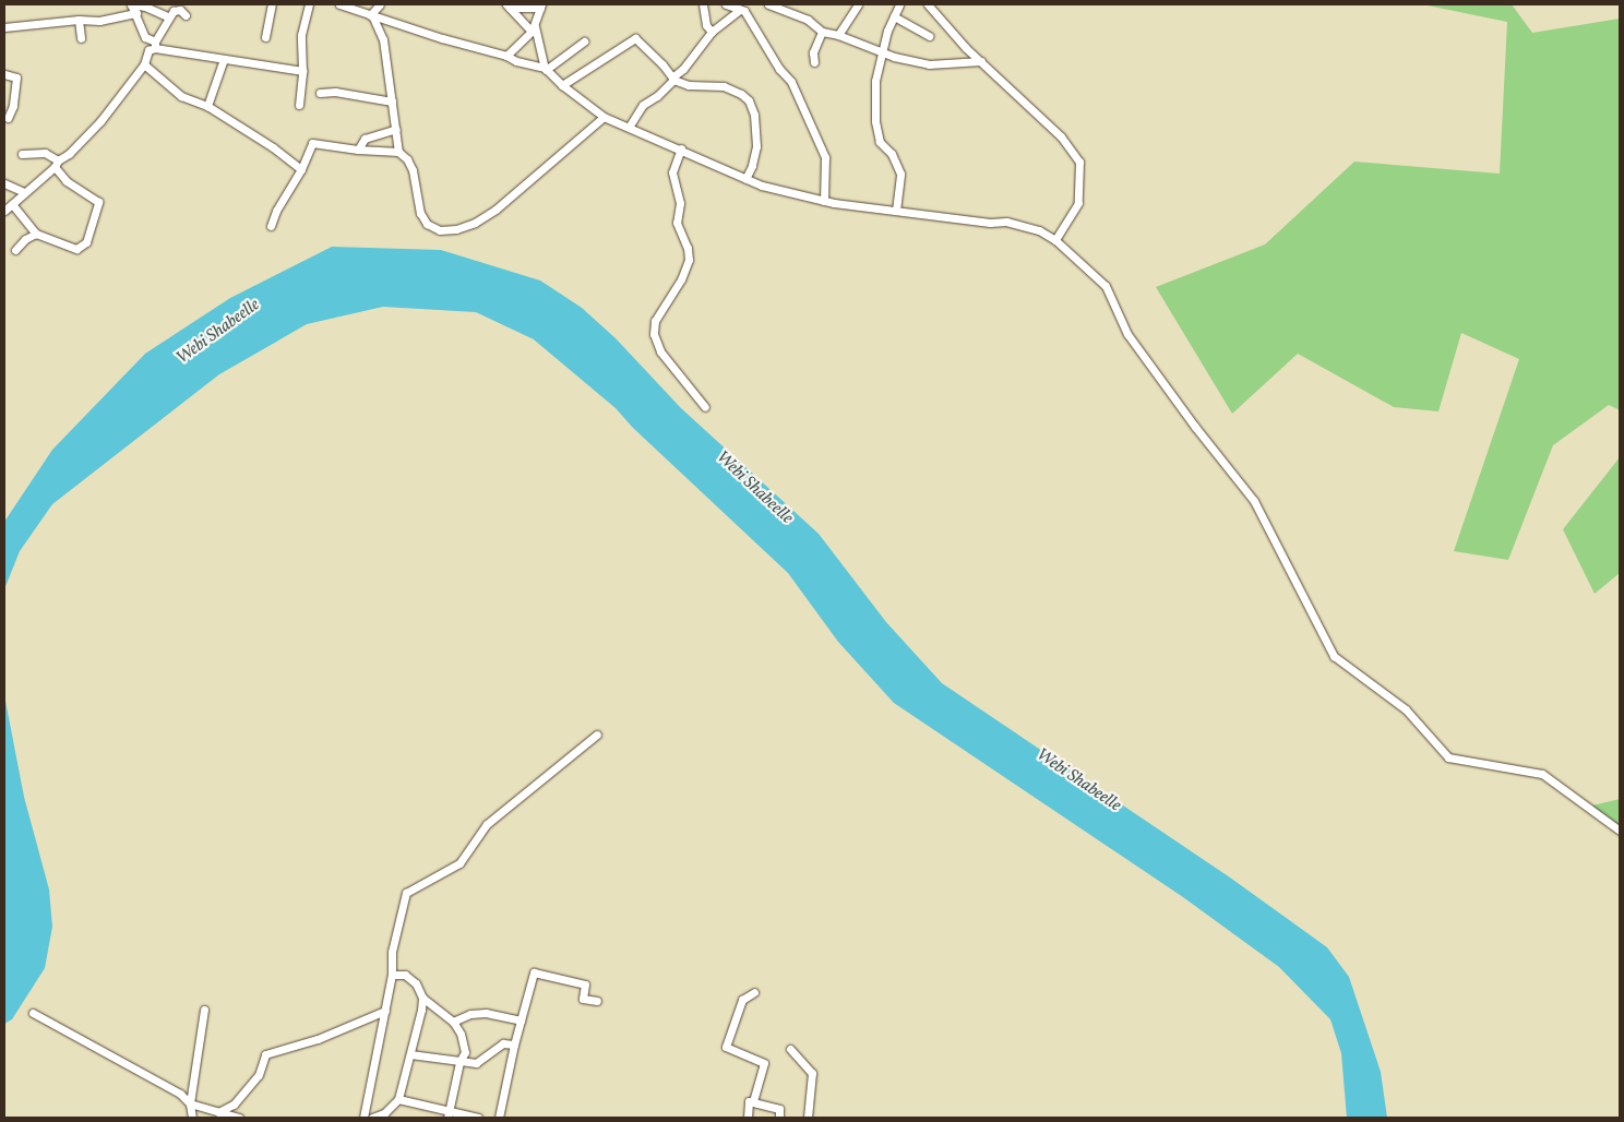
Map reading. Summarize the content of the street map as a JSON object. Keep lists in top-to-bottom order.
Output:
{
  "water": ["Webi Shabeelle"]
}
